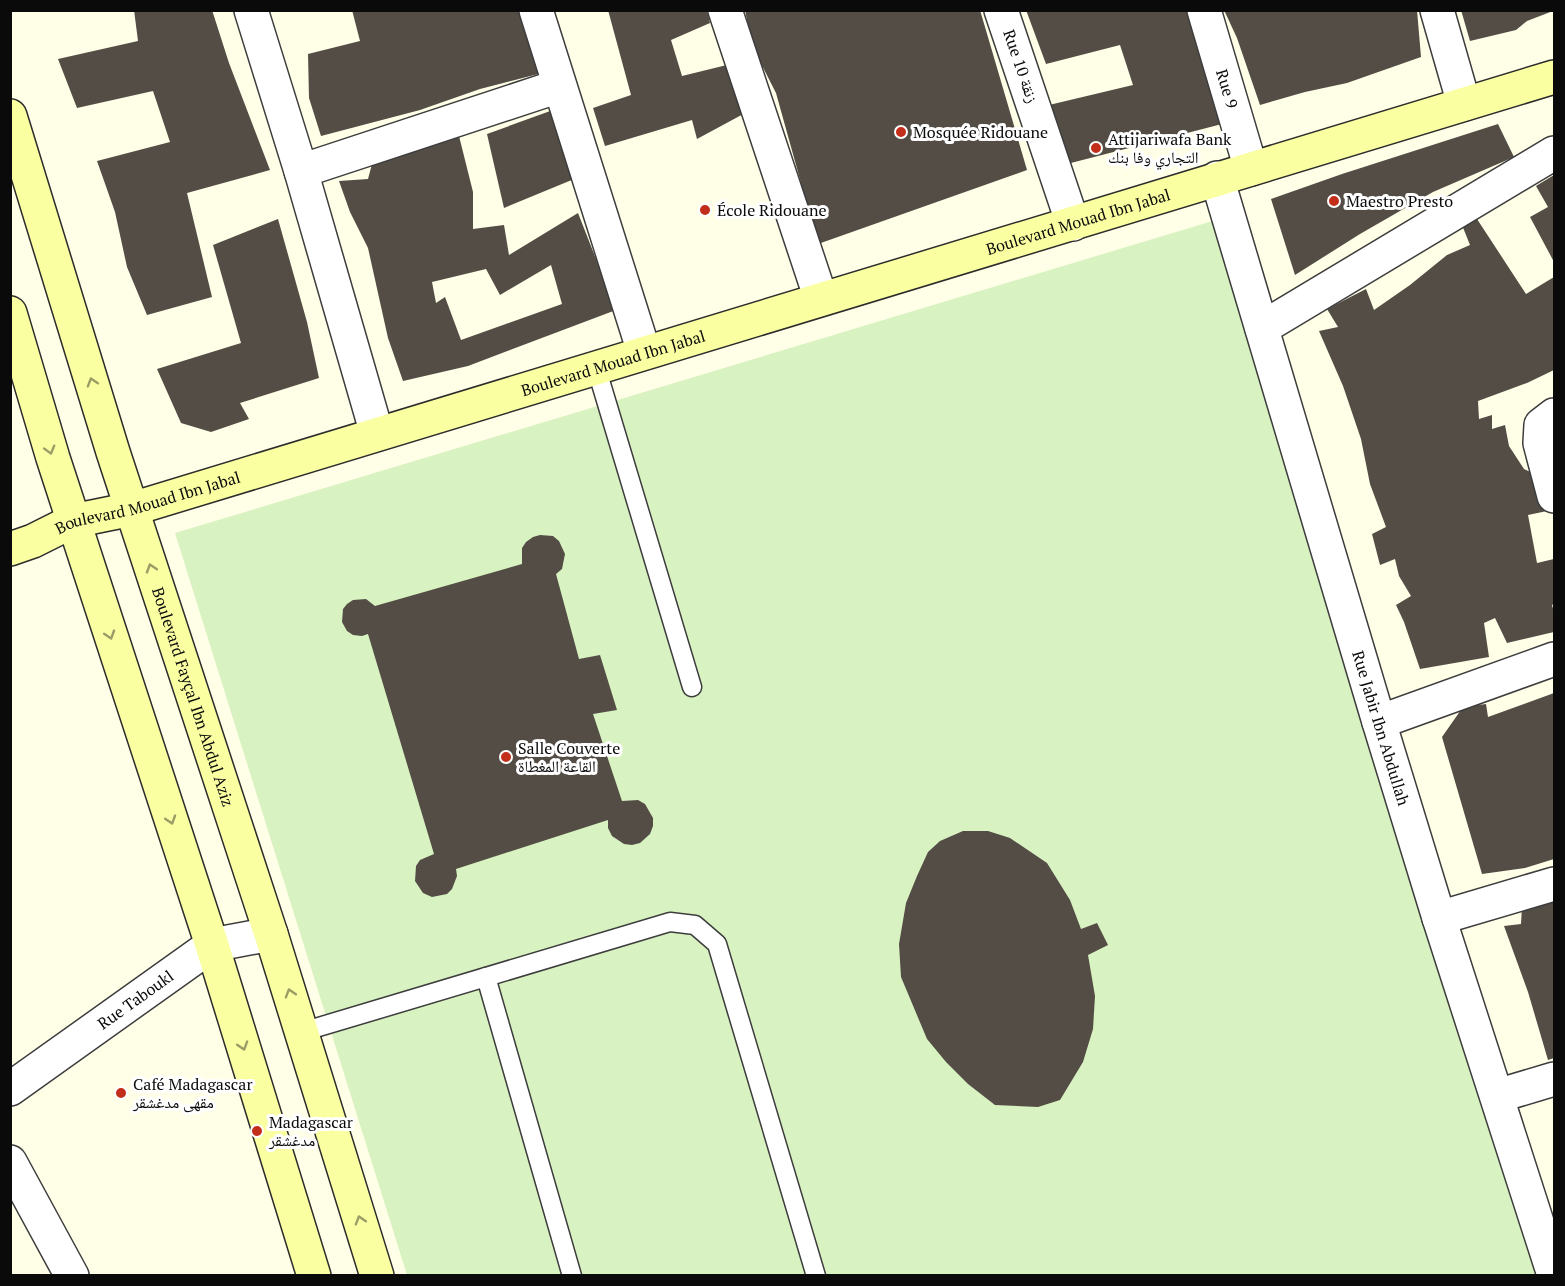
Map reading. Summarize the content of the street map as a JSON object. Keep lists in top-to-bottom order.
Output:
{
  "streets": {
    "main road": ["Boulevard Mouad Ibn Jabal", "Boulevard Fayçal Ibn Abdul Aziz"],
    "street": [
      "Rue 10 زنقة",
      "Rue 9",
      "Rue Jabir Ibn Abdullah",
      "Rue Taboukl"
    ]
  },
  "crossings": [
    ["Rue 10 زنقة", "Boulevard Mouad Ibn Jabal"],
    ["Rue 9", "Boulevard Mouad Ibn Jabal"],
    ["Boulevard Mouad Ibn Jabal", "Boulevard Fayçal Ibn Abdul Aziz"],
    ["Boulevard Mouad Ibn Jabal", "Rue Jabir Ibn Abdullah"],
    ["Boulevard Fayçal Ibn Abdul Aziz", "Rue Taboukl"]
  ],
  "places": [
    "Mosquée Ridouane",
    "Attijariwafa Bank التجاري وفا بنك",
    "Maestro Presto",
    "École Ridouane",
    "Salle Couverte القاعة المغطاة",
    "Café Madagascar مقهى مدغشقر",
    "Madagascar مدغشقر"
  ]
}
